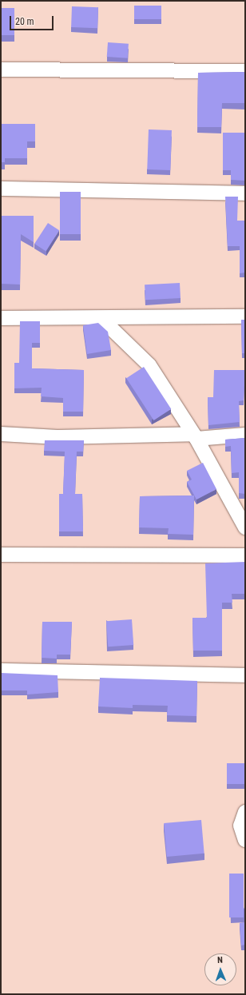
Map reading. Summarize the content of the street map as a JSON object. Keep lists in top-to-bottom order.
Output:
{
  "scale_bar": "20 m",
  "north": "top"
}
